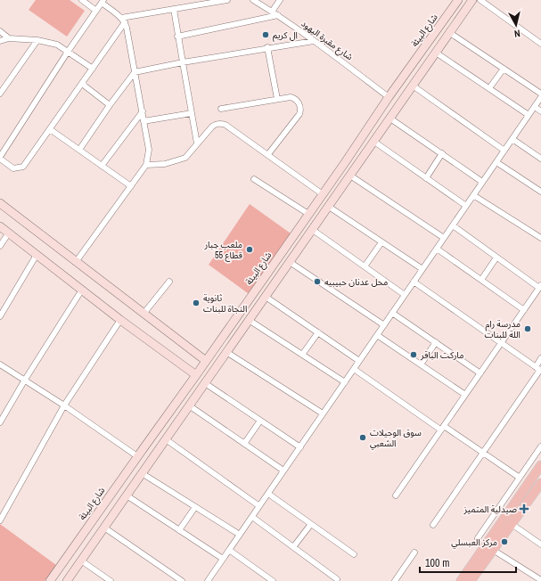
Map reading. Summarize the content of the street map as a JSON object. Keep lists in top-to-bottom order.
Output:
{
  "streets": {
    "street": ["شارع البيئة", "شارع مقبرة اليهود"]
  },
  "crossings": [
    ["شارع البيئة", "شارع مقبرة اليهود"]
  ],
  "places": {
    "other": [
      "ال كريم",
      "ملعب جبار قطاع 55",
      "محل عدنان حبيبيه",
      "ثانوية النجاة للبنات",
      "مدرسة رام اللة للبنات",
      "ماركت الباقر",
      "سوق الوحيلات الشعبي",
      "مركز العبسلي"
    ],
    "health": ["صيدلية المتميز"]
  },
  "scale_bar": "100 m",
  "north": "bottom"
}
